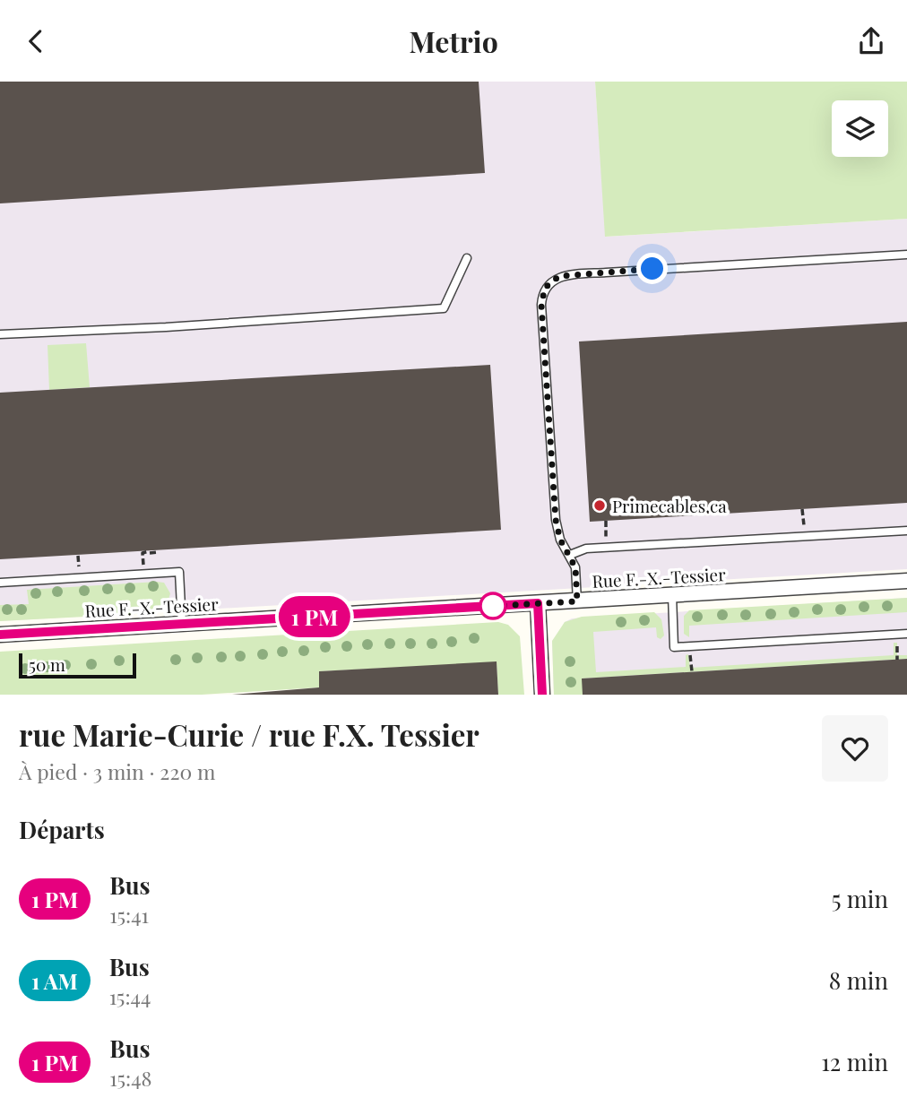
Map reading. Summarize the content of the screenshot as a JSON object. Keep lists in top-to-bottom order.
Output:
{
  "streets": {
    "street": ["Rue F.-X.-Tessier"]
  },
  "places": ["Primecables.ca"],
  "scale_bar": "50 m",
  "page": {
    "header": "Metrio",
    "on_map": "1 PM",
    "scale": "50 m",
    "heading": [
      ["rue Marie-Curie / rue F.X. Tessier", "À pied · 3 min · 220 m"],
      "Départs"
    ],
    "list": [
      {
        "mark": "1 PM",
        "name": "Bus",
        "note": "15:41",
        "value": "5 min"
      },
      {
        "mark": "1 AM",
        "name": "Bus",
        "note": "15:44",
        "value": "8 min"
      },
      {
        "mark": "1 PM",
        "name": "Bus",
        "note": "15:48",
        "value": "12 min"
      }
    ]
  }
}
